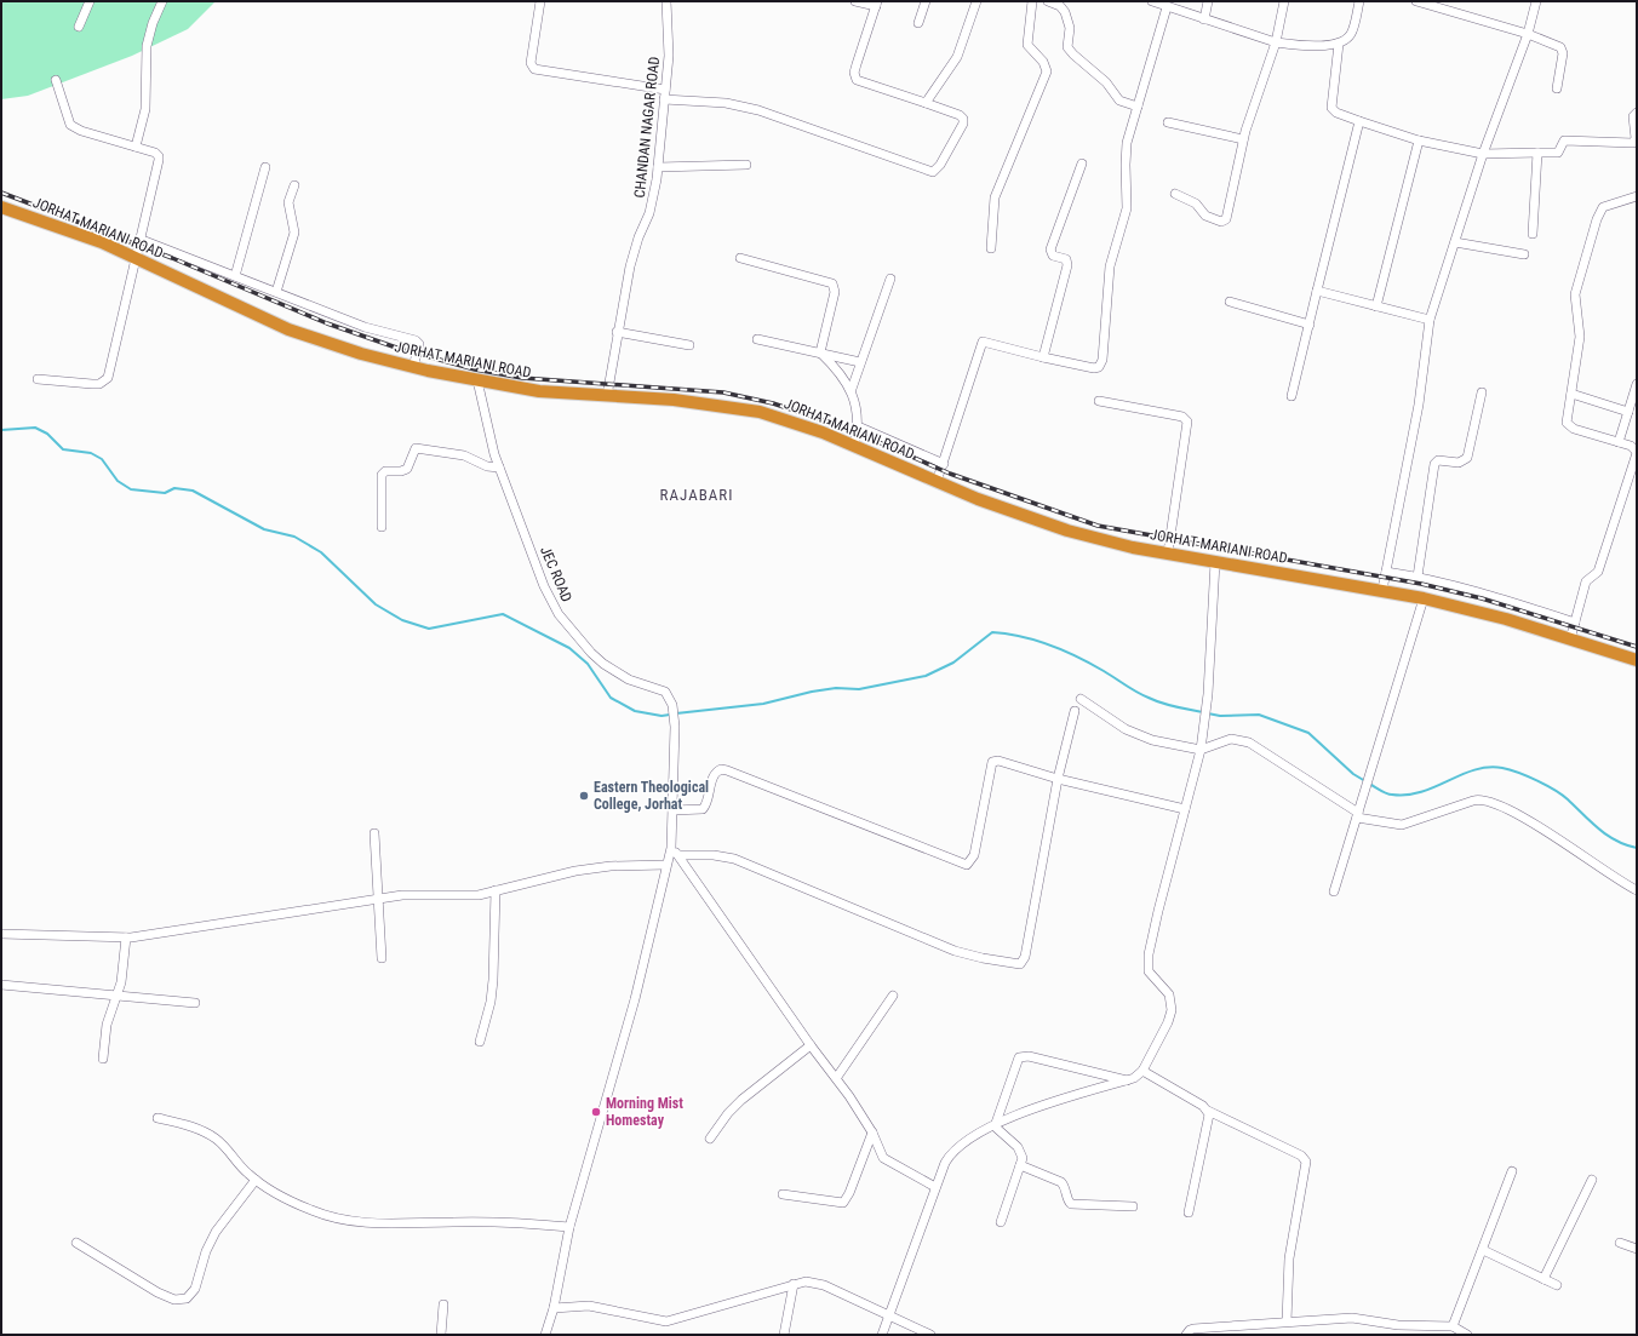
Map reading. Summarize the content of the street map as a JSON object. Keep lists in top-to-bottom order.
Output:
{
  "streets": {
    "highway": ["JORHAT MARIANI ROAD"],
    "street": ["CHANDAN NAGAR ROAD", "JEC ROAD"]
  },
  "crossings": [
    ["CHANDAN NAGAR ROAD", "JORHAT MARIANI ROAD"],
    ["JORHAT MARIANI ROAD", "JEC ROAD"]
  ],
  "districts": ["RAJABARI"],
  "places": ["Eastern Theological College, Jorhat", "Morning Mist Homestay"]
}
